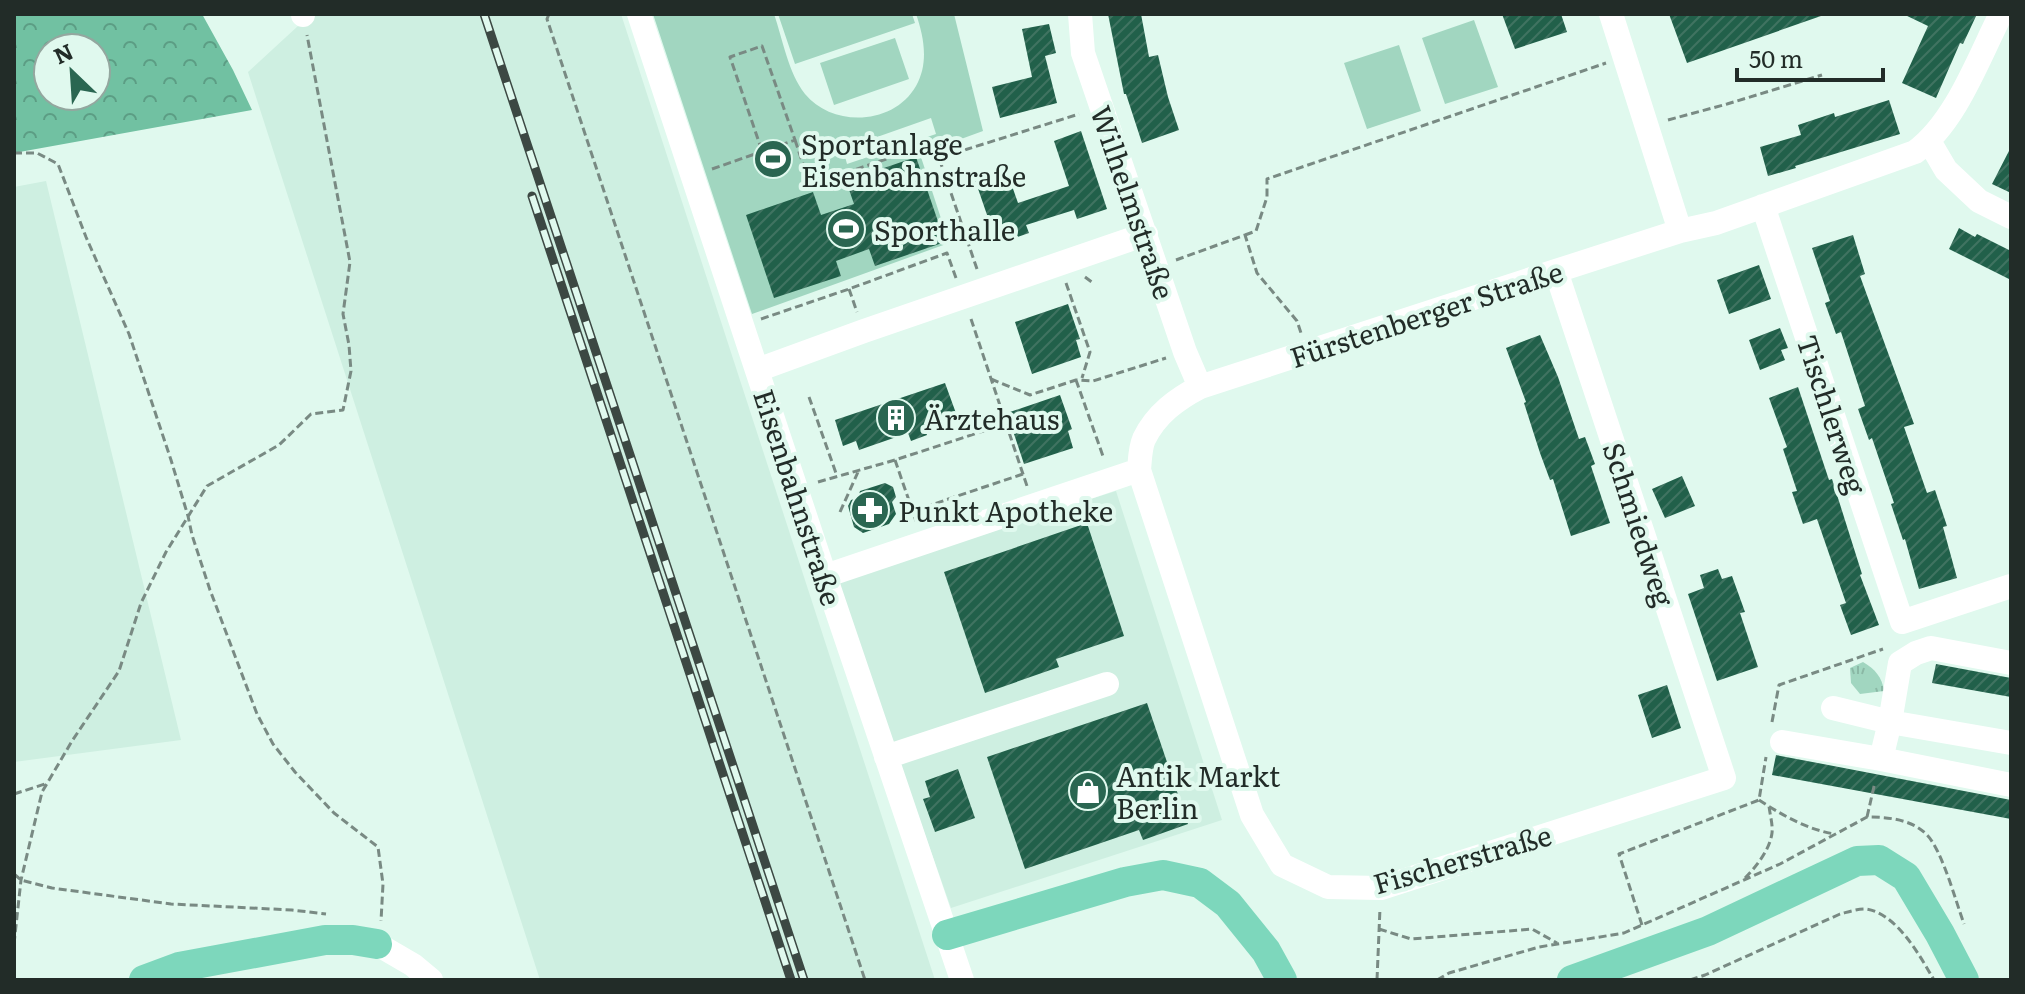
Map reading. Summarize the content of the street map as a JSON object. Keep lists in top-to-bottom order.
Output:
{
  "streets": {
    "street": [
      "Wilhelmstraße",
      "Fürstenberger Straße",
      "Tischlerweg",
      "Eisenbahnstraße",
      "Schmiedweg",
      "Fischerstraße"
    ]
  },
  "crossings": [
    ["Wilhelmstraße", "Fürstenberger Straße"],
    ["Fürstenberger Straße", "Tischlerweg"],
    ["Fürstenberger Straße", "Schmiedweg"],
    ["Fürstenberger Straße", "Fischerstraße"],
    ["Schmiedweg", "Fischerstraße"]
  ],
  "places": {
    "sports": ["Sportanlage Eisenbahnstraße", "Sporthalle"],
    "building": ["Ärztehaus"],
    "pharmacy": ["Punkt Apotheke"],
    "shop": ["Antik Markt Berlin"]
  },
  "scale_bar": "50 m",
  "north": "top left"
}
